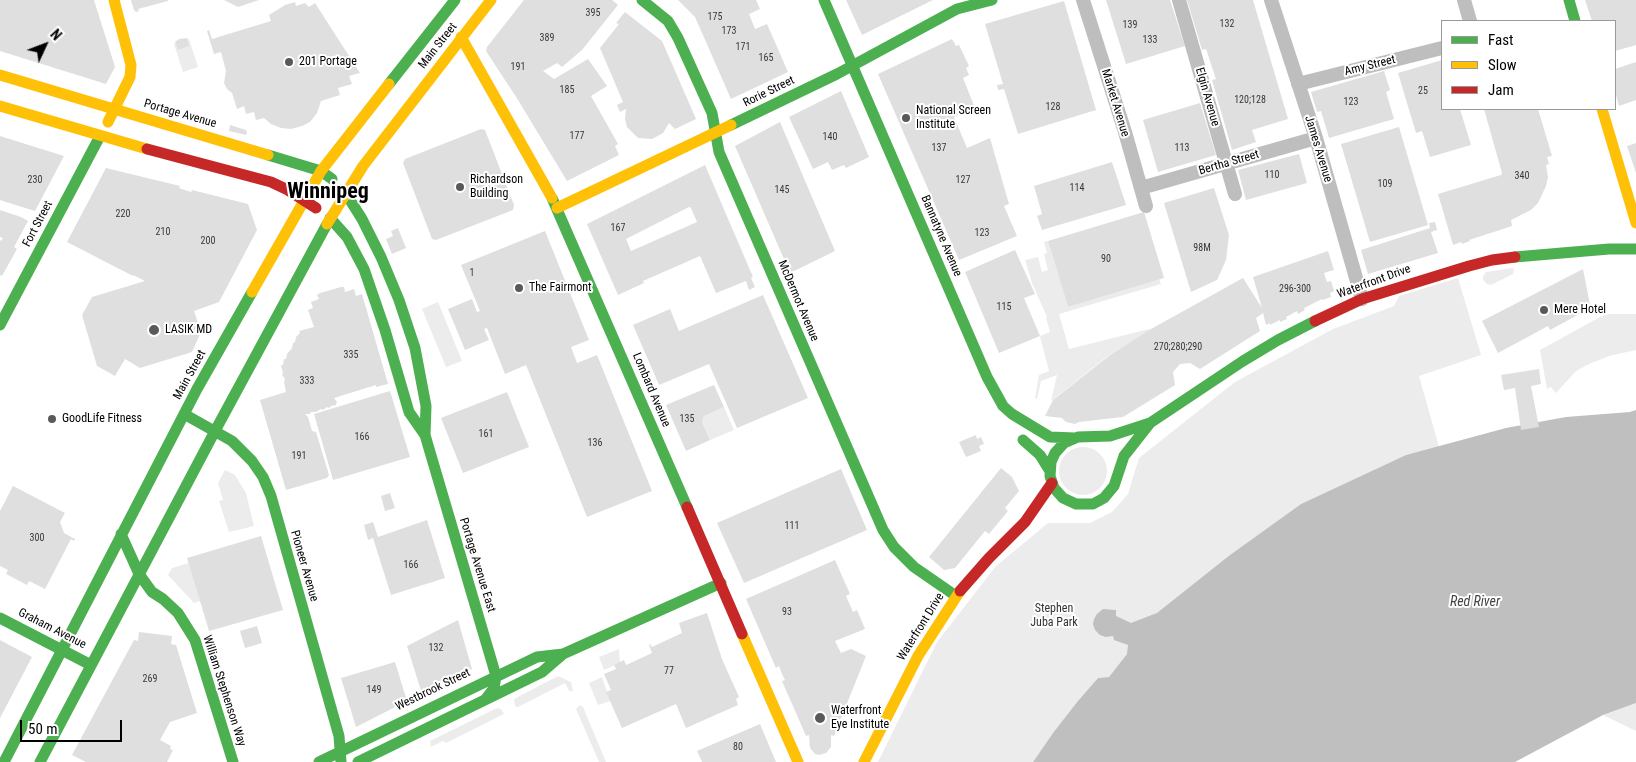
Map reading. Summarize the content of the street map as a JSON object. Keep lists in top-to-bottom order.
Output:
{
  "streets": {
    "street": [
      "Main Street",
      "Amy Street",
      "Rorie Street",
      "Elgin Avenue",
      "Market Avenue",
      "Portage Avenue",
      "James Avenue",
      "Bertha Street",
      "Fort Street",
      "Bannatyne Avenue",
      "Waterfront Drive",
      "McDermot Avenue",
      "Lombard Avenue",
      "Portage Avenue East",
      "Pioneer Avenue",
      "Graham Avenue",
      "Westbrook Street",
      "William Stephenson Way"
    ]
  },
  "crossings": [
    ["Main Street", "Portage Avenue"],
    ["Main Street", "Lombard Avenue"],
    ["Main Street", "Portage Avenue East"],
    ["Main Street", "Pioneer Avenue"],
    ["Main Street", "Graham Avenue"],
    ["Main Street", "William Stephenson Way"],
    ["Amy Street", "James Avenue"],
    ["Rorie Street", "Bannatyne Avenue"],
    ["Rorie Street", "McDermot Avenue"],
    ["Rorie Street", "Lombard Avenue"],
    ["Elgin Avenue", "Bertha Street"],
    ["Market Avenue", "Bertha Street"],
    ["Portage Avenue", "Fort Street"],
    ["Portage Avenue", "Portage Avenue East"],
    ["James Avenue", "Bertha Street"],
    ["James Avenue", "Waterfront Drive"],
    ["Bannatyne Avenue", "Waterfront Drive"],
    ["Waterfront Drive", "McDermot Avenue"],
    ["Lombard Avenue", "Westbrook Street"],
    ["Portage Avenue East", "Westbrook Street"],
    ["Pioneer Avenue", "Westbrook Street"]
  ],
  "districts": ["Winnipeg"],
  "water": ["Red River"],
  "parks": ["Stephen Juba Park"],
  "places": [
    "201 Portage",
    "National Screen Institute",
    "Richardson Building",
    "The Fairmont",
    "Mere Hotel",
    "LASIK MD",
    "GoodLife Fitness",
    "Waterfront Eye Institute"
  ],
  "house_numbers": [
    "395",
    "175",
    "132",
    "139",
    "173",
    "389",
    "133",
    "171",
    "165",
    "191",
    "185",
    "25",
    "120;128",
    "123",
    "128",
    "177",
    "140",
    "137",
    "113",
    "110",
    "340",
    "230",
    "127",
    "109",
    "114",
    "145",
    "220",
    "167",
    "210",
    "123",
    "200",
    "98M",
    "90",
    "1",
    "296-300",
    "115",
    "270;280;290",
    "335",
    "333",
    "135",
    "161",
    "166",
    "136",
    "191",
    "111",
    "300",
    "166",
    "93",
    "132",
    "77",
    "269",
    "149",
    "80"
  ],
  "legend": ["Fast", "Slow", "Jam"],
  "scale_bar": "50 m",
  "north": "top right"
}
